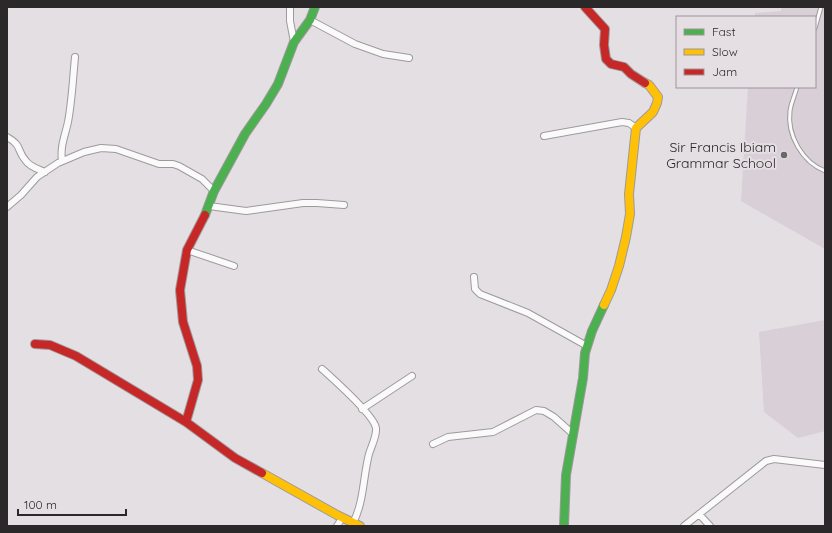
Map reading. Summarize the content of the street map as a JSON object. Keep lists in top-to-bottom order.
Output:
{
  "places": ["Sir Francis Ibiam Grammar School"],
  "legend": ["Fast", "Slow", "Jam"],
  "scale_bar": "100 m"
}
